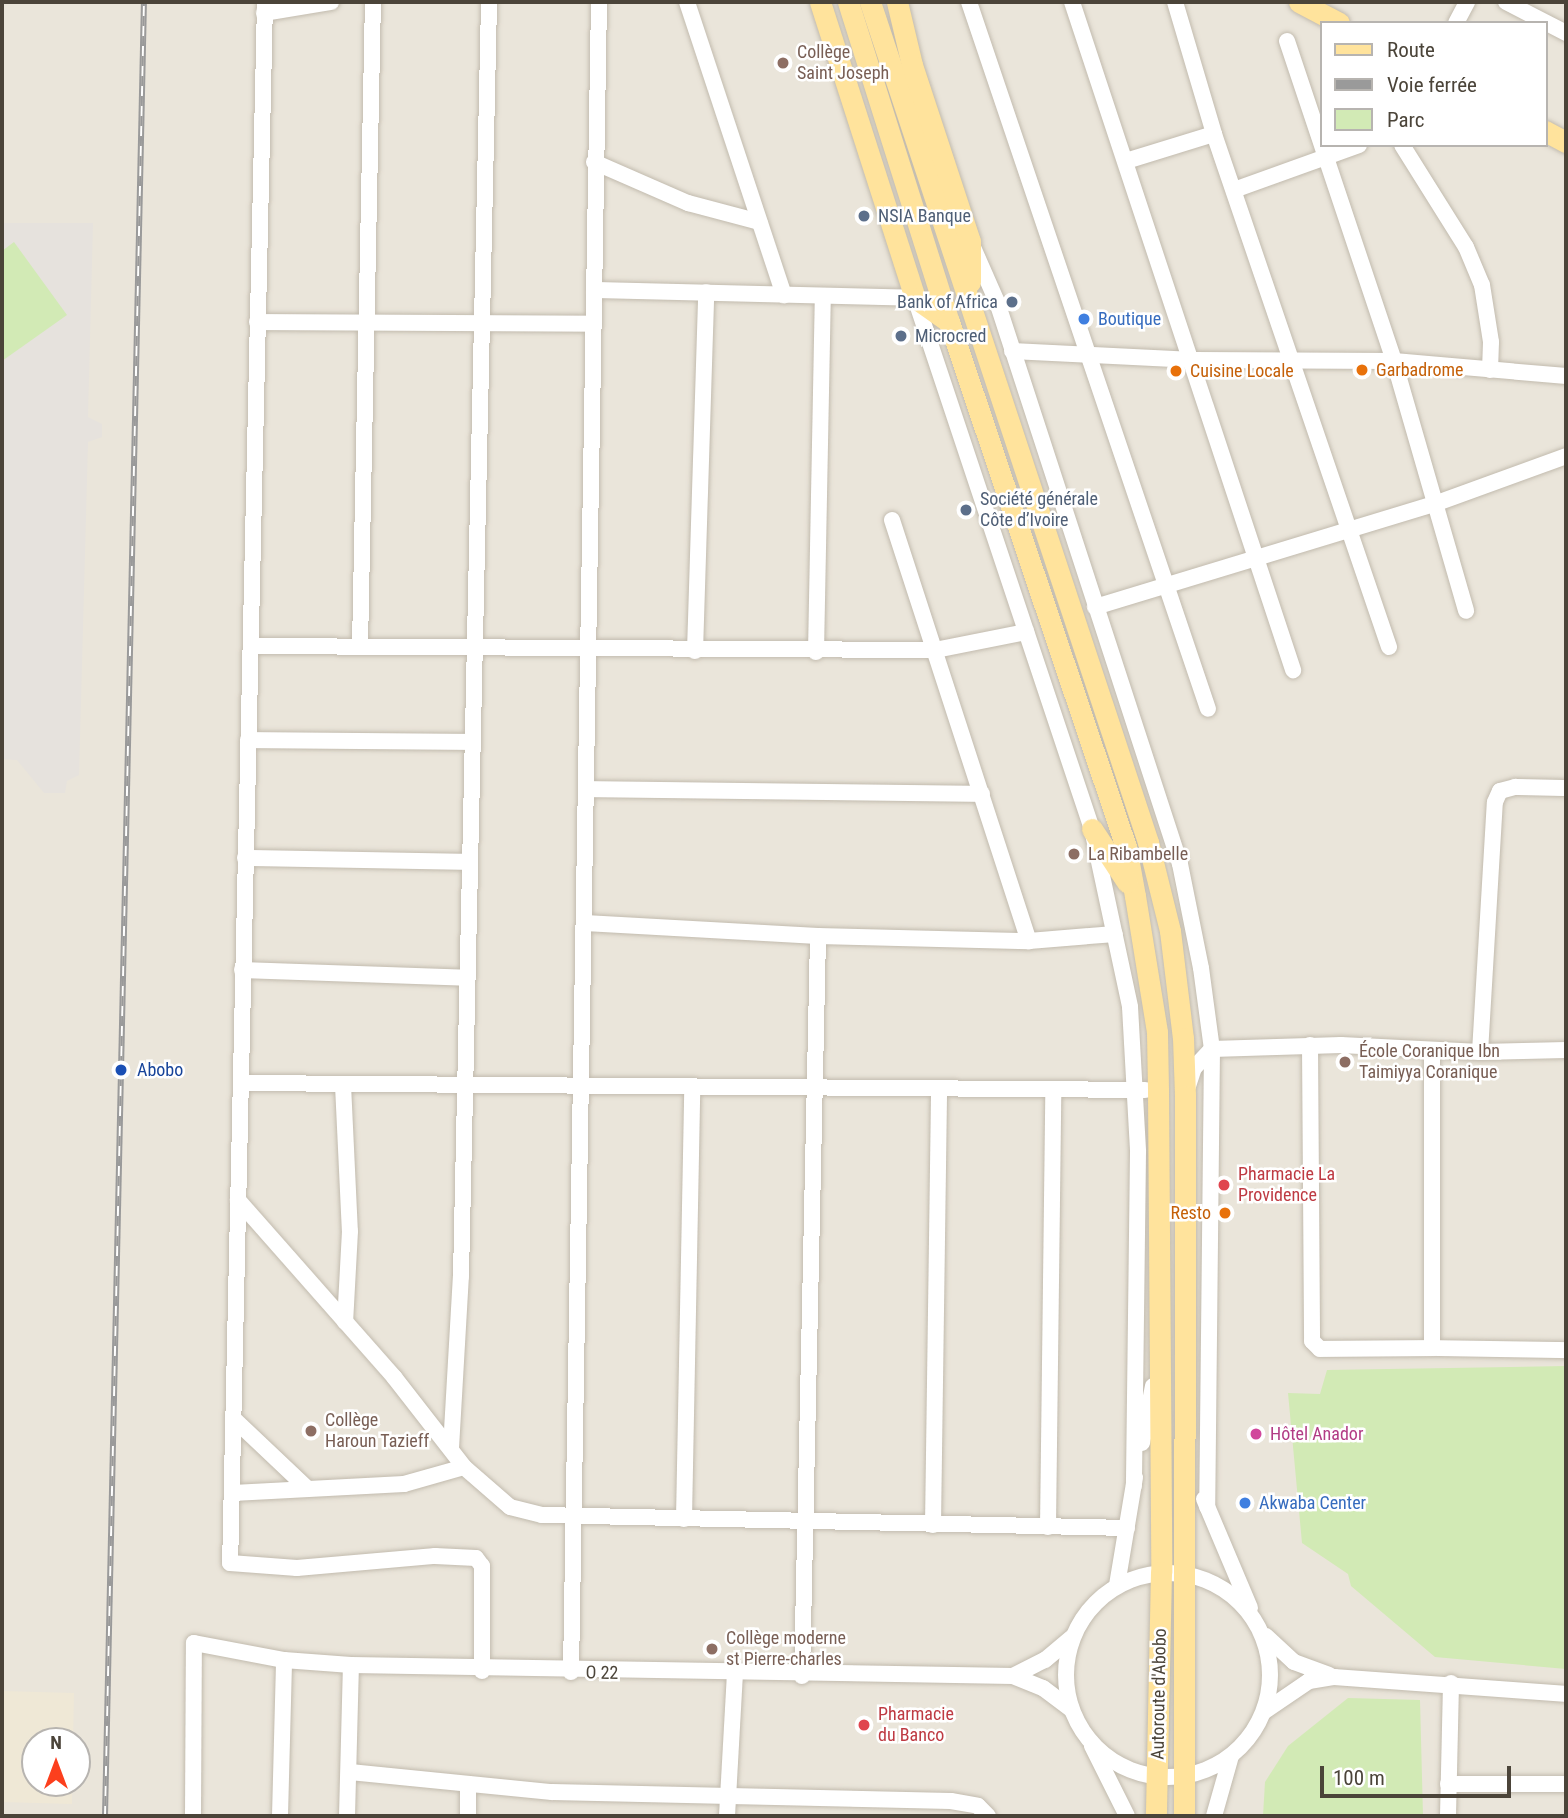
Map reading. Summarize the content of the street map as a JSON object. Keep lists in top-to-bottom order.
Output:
{
  "streets": {
    "main road": ["Autoroute d'Abobo"],
    "street": ["O 22"]
  },
  "places": [
    "Collège Saint Joseph",
    "NSIA Banque",
    "Bank of Africa",
    "Boutique",
    "Microcred",
    "Garbadrome",
    "Cuisine Locale",
    "Société générale Côte d’Ivoire",
    "La Ribambelle",
    "École Coranique Ibn Taimiyya Coranique",
    "Abobo",
    "Pharmacie La Providence",
    "Resto",
    "Collège Haroun Tazieff",
    "Hôtel Anador",
    "Akwaba Center",
    "Collège moderne st Pierre-charles",
    "Pharmacie du Banco"
  ],
  "legend": ["Route", "Voie ferrée", "Parc"],
  "scale_bar": "100 m",
  "north": "top"
}
